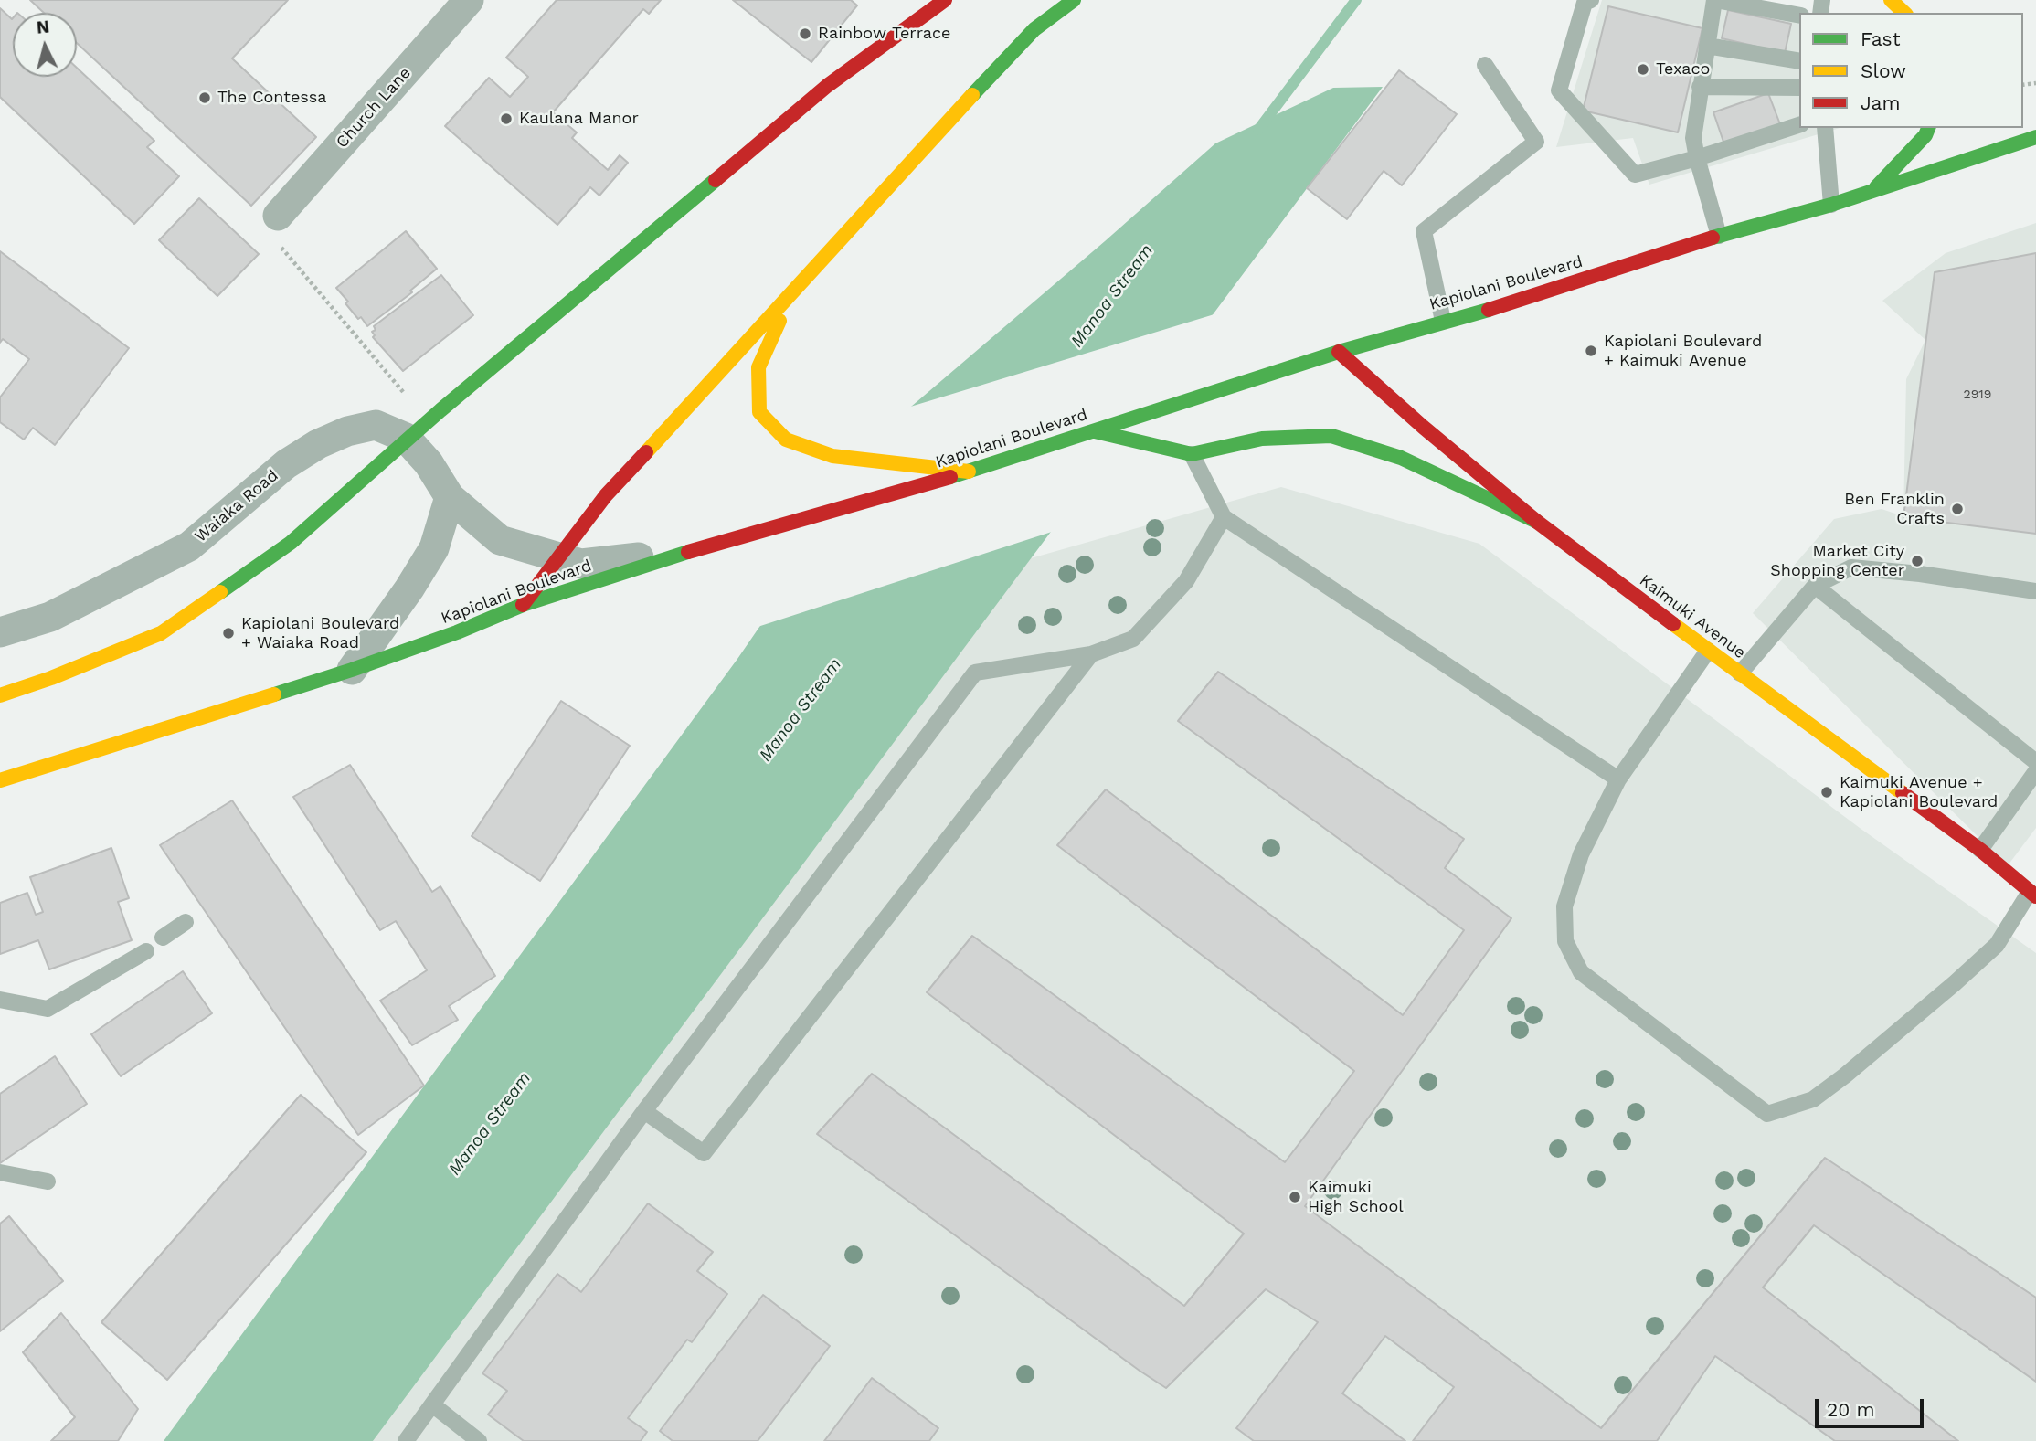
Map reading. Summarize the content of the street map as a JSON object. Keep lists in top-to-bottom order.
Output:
{
  "streets": {
    "main road": ["Kapiolani Boulevard", "Kaimuki Avenue"],
    "street": ["Church Lane", "Waiaka Road"]
  },
  "crossings": [
    ["Kapiolani Boulevard", "Waiaka Road"],
    ["Kapiolani Boulevard", "Kaimuki Avenue"]
  ],
  "water": ["Manoa Stream"],
  "places": [
    "Rainbow Terrace",
    "Texaco",
    "The Contessa",
    "Kaulana Manor",
    "Kapiolani Boulevard + Kaimuki Avenue",
    "Ben Franklin Crafts",
    "Market City Shopping Center",
    "Kapiolani Boulevard + Waiaka Road",
    "Kaimuki Avenue + Kapiolani Boulevard",
    "Kaimuki High School"
  ],
  "house_numbers": ["2919"],
  "legend": ["Fast", "Slow", "Jam"],
  "scale_bar": "20 m",
  "north": "top"
}
